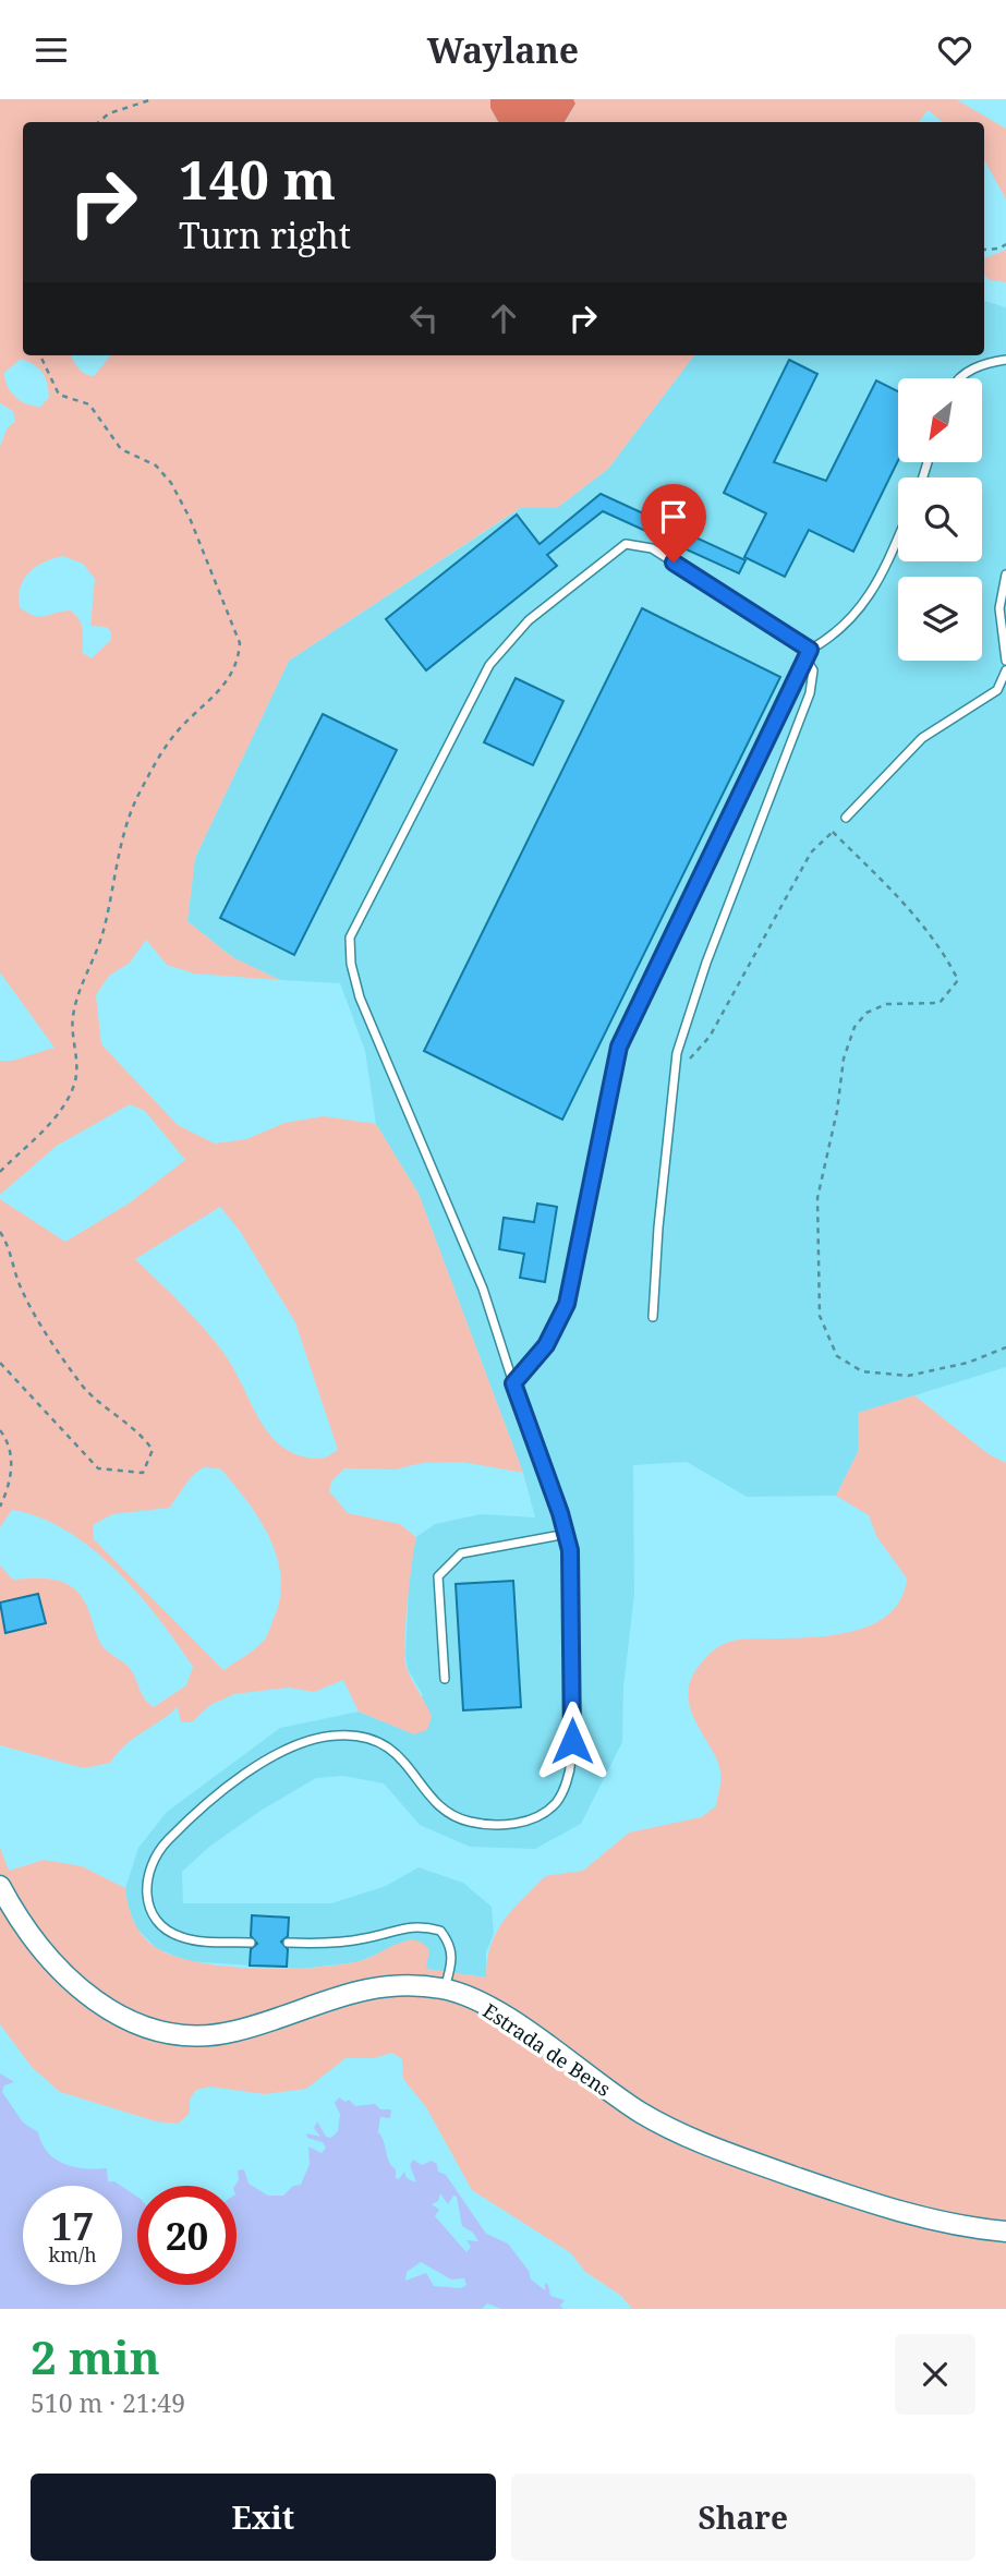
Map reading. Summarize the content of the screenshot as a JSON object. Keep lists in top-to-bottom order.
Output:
{
  "streets": {
    "street": ["Estrada de Bens"]
  },
  "north": "bottom left",
  "page": {
    "header": "Waylane",
    "turn": ["140 m", "Turn right"],
    "speed": "17 km/h",
    "limit": "20",
    "heading": ["2 min", "510 m · 21:49"],
    "buttons": ["Exit", "Share"]
  }
}
